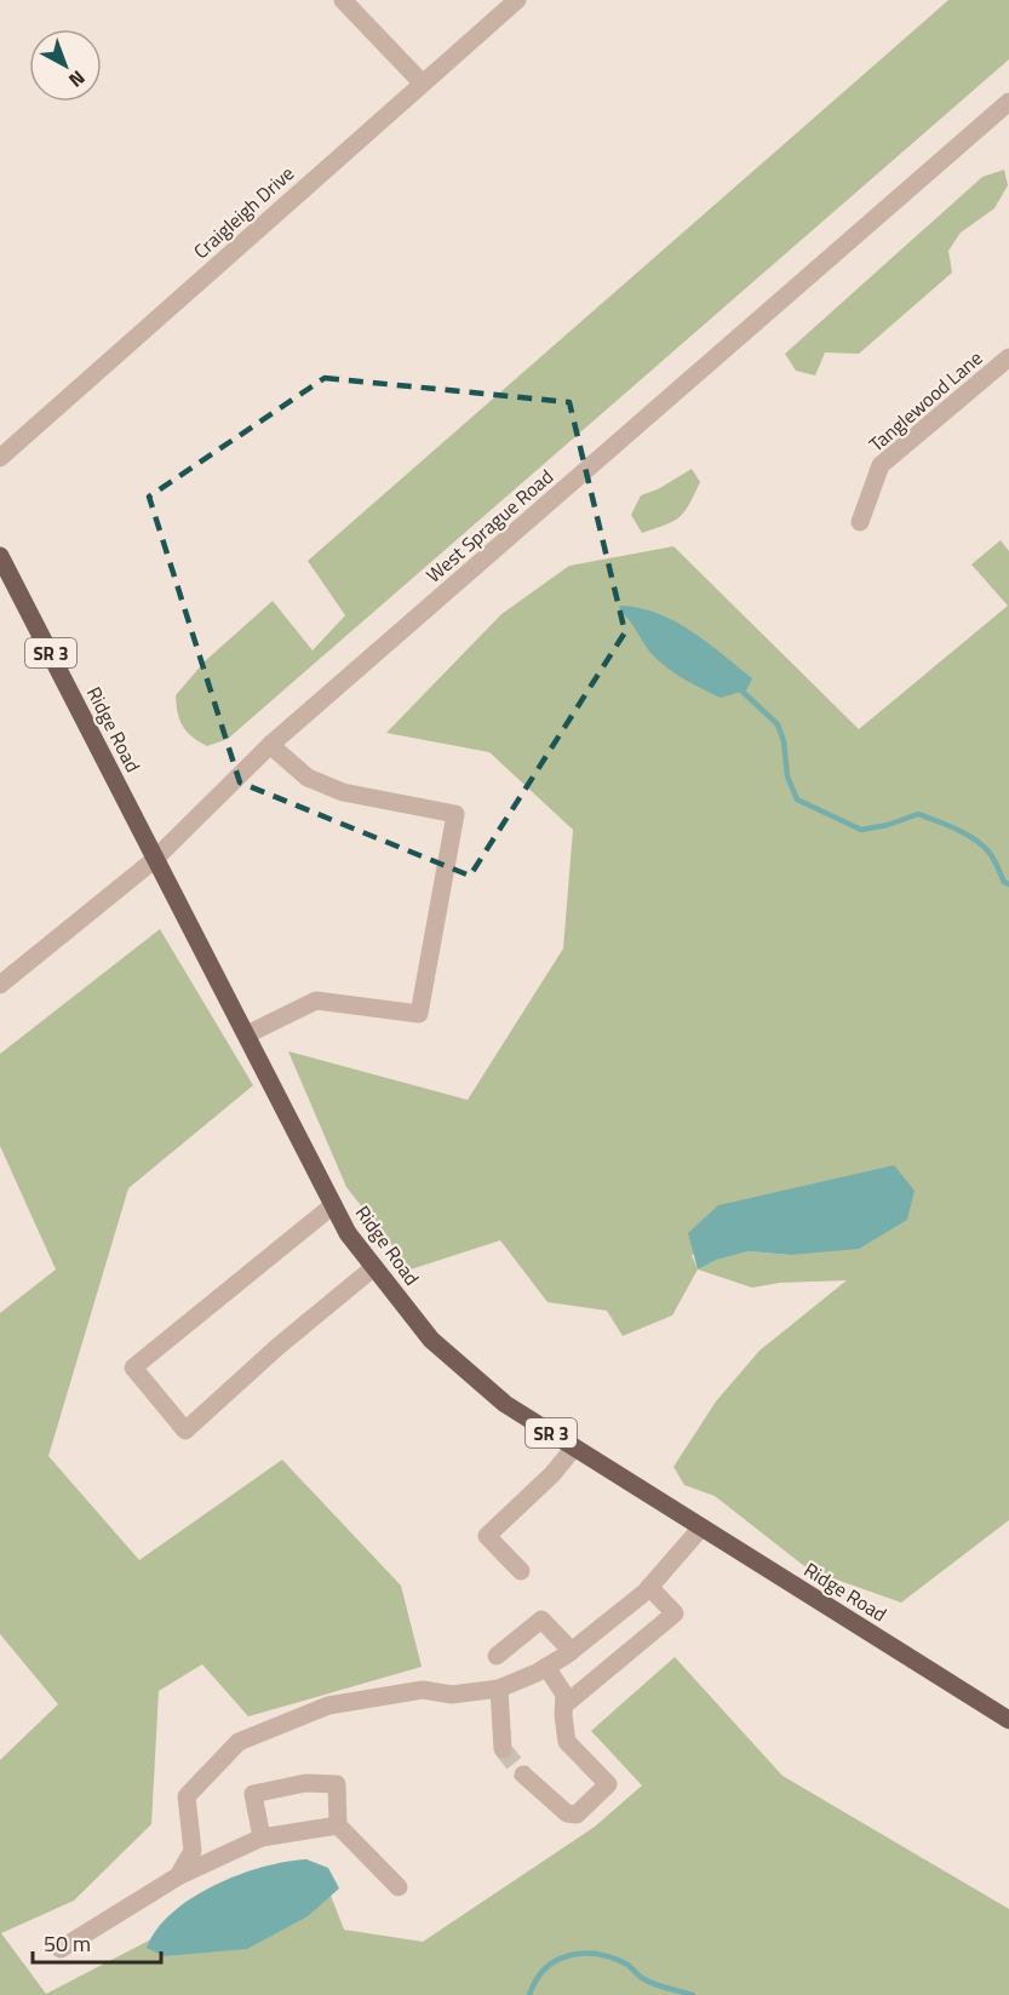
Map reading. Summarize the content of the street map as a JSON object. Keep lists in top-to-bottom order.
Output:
{
  "streets": {
    "main road": ["SR 3", "Ridge Road"],
    "street": ["Craigleigh Drive", "Tanglewood Lane", "West Sprague Road"]
  },
  "crossings": [
    ["West Sprague Road", "Ridge Road"]
  ],
  "scale_bar": "50 m",
  "north": "bottom right"
}
